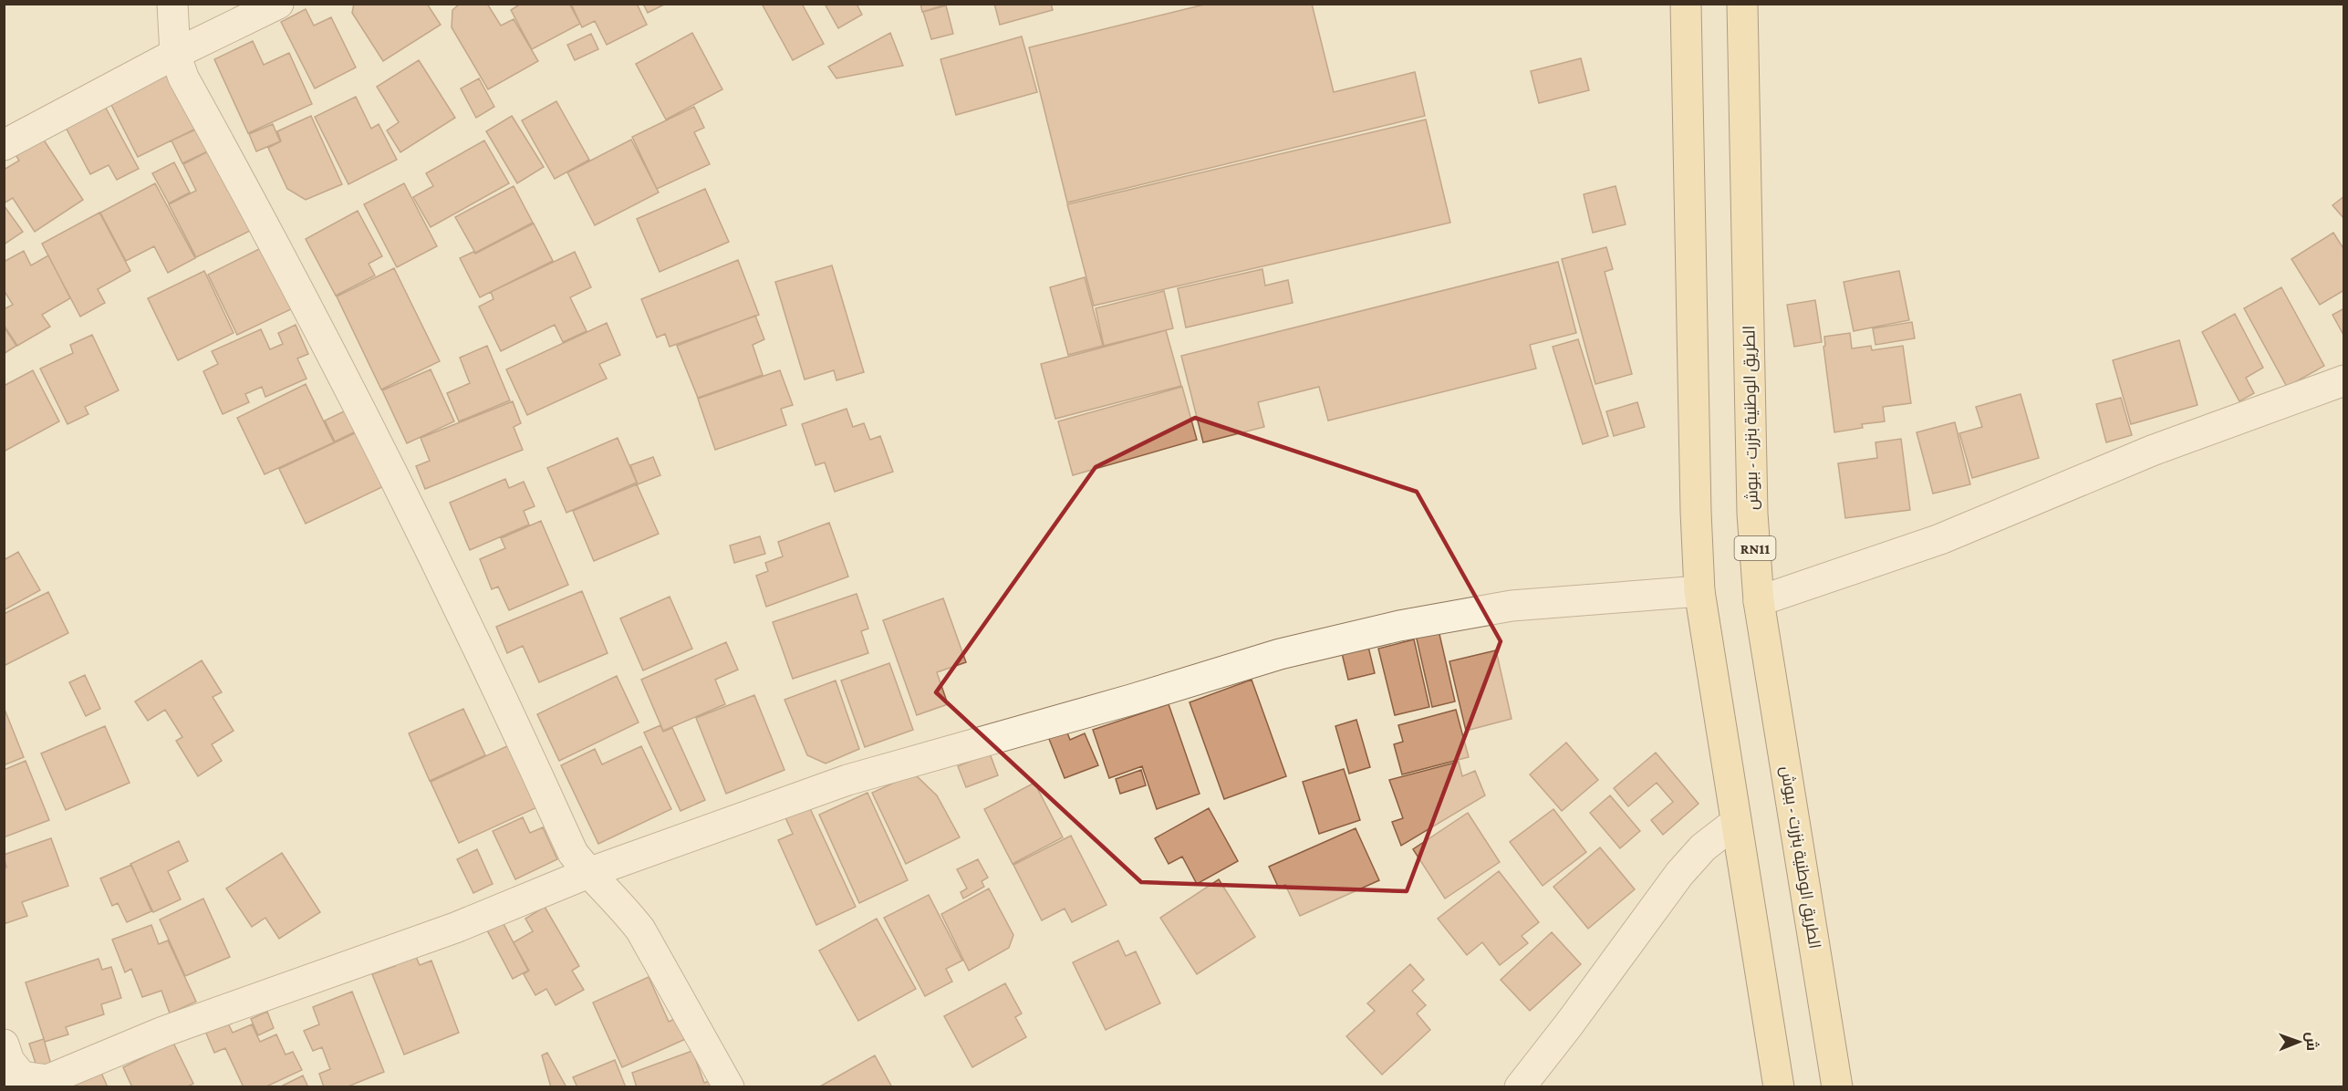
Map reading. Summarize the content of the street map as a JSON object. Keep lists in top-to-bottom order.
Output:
{
  "streets": {
    "main road": ["الطريق الوطنية بنزرت - ببوش", "RN11"]
  },
  "north": "right"
}
